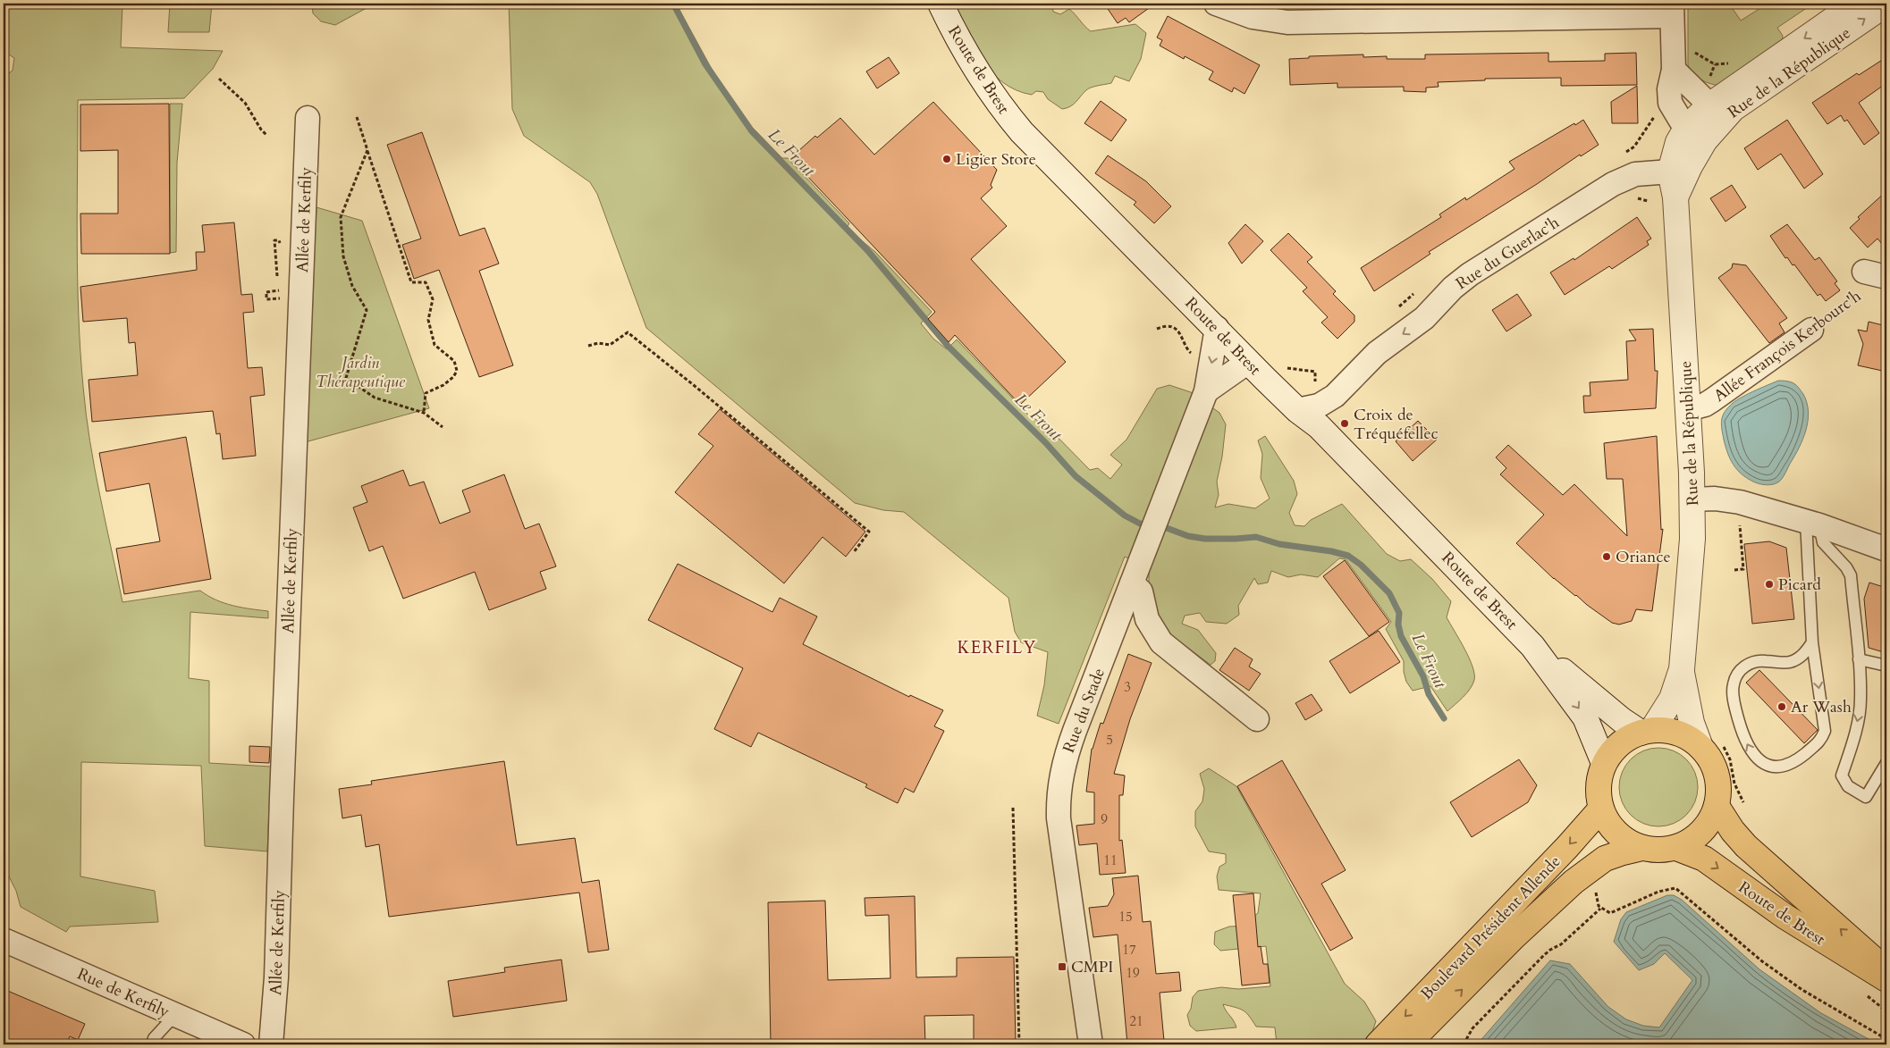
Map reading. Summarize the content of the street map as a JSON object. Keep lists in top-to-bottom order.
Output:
{
  "streets": {
    "main road": ["Route de Brest", "Boulevard Président Allende"],
    "street": [
      "Rue de la République",
      "Allée de Kerfily",
      "Rue du Guerlac'h",
      "Allée François Kerbourc'h",
      "Rue du Stade",
      "Rue de Kerfily"
    ]
  },
  "crossings": [
    ["Route de Brest", "Rue de la République"],
    ["Route de Brest", "Rue du Guerlac'h"],
    ["Route de Brest", "Rue du Stade"],
    ["Route de Brest", "Boulevard Président Allende"],
    ["Rue de la République", "Rue du Guerlac'h"],
    ["Rue de la République", "Allée François Kerbourc'h"],
    ["Rue de la République", "Boulevard Président Allende"]
  ],
  "one_way": ["Rue du Guerlac'h"],
  "districts": ["KERFILY"],
  "water": ["Le Frout"],
  "parks": ["Jardin Thérapeutique"],
  "places": {
    "other": [
      "Ligier Store",
      "Croix de Tréquéfellec",
      "Oriance",
      "Picard",
      "Ar Wash"
    ],
    "transit": ["CMPI"]
  },
  "house_numbers": [
    "3",
    "5",
    "9",
    "11",
    "15",
    "17",
    "19",
    "21"
  ]
}
